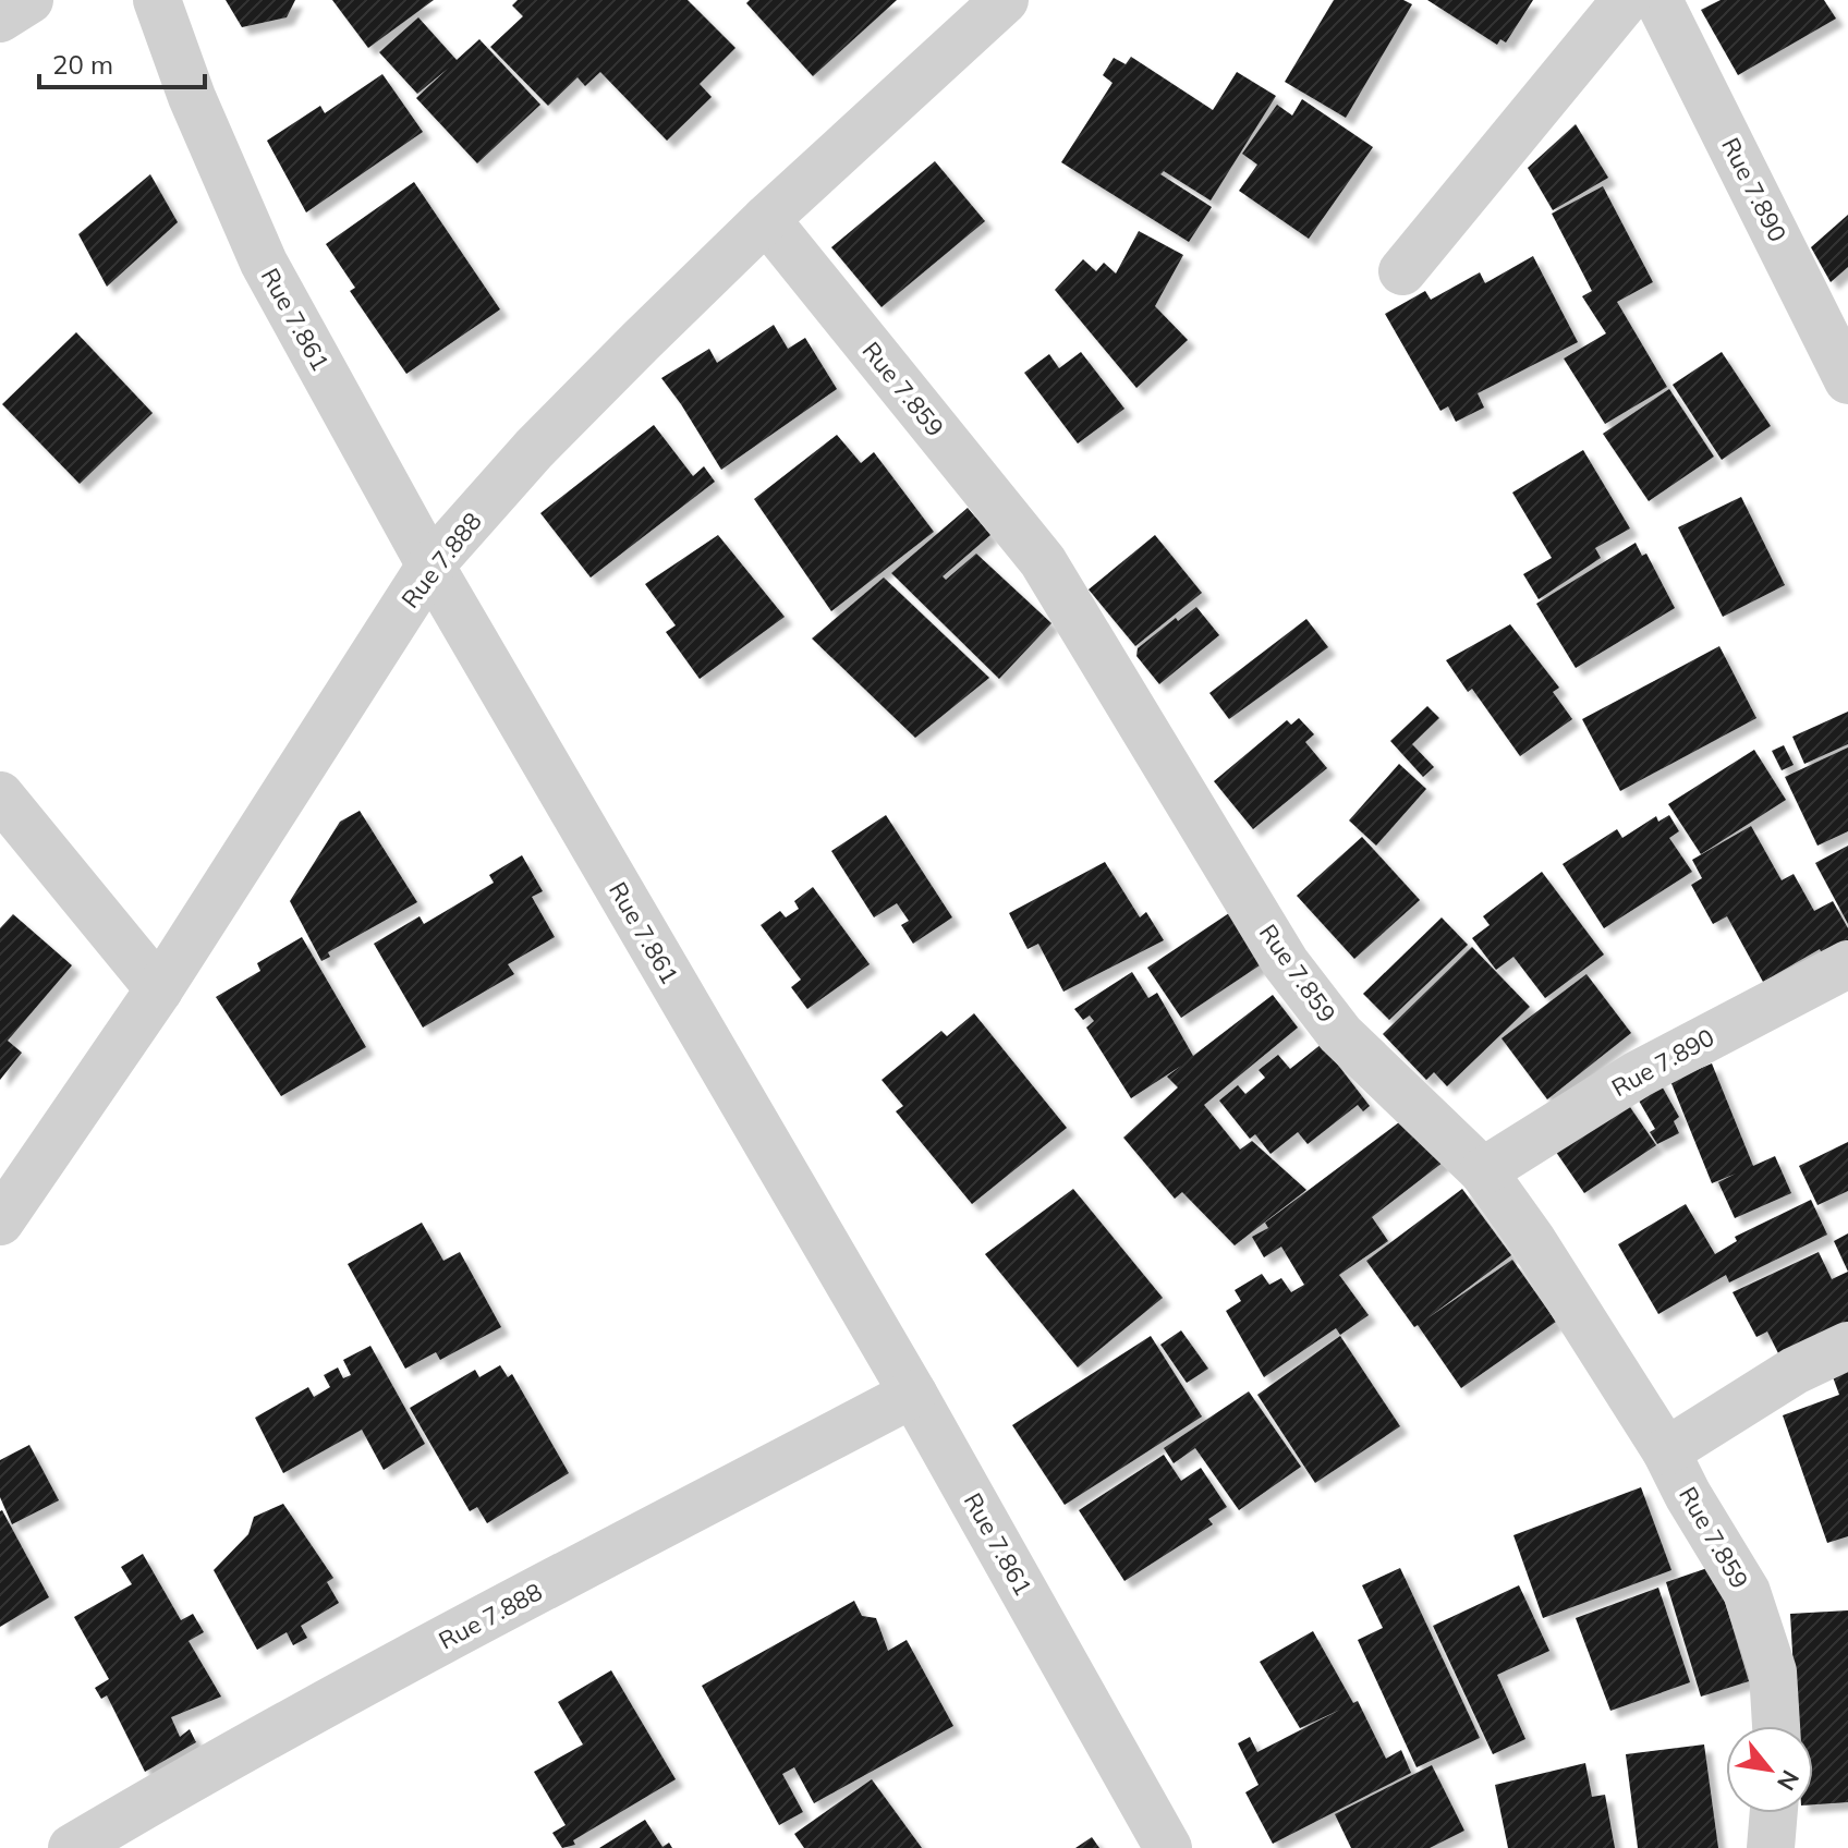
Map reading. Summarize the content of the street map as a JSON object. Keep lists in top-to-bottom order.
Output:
{
  "streets": {
    "street": [
      "Rue 7.890",
      "Rue 7.861",
      "Rue 7.859",
      "Rue 7.888"
    ]
  },
  "crossings": [
    ["Rue 7.890", "Rue 7.859"],
    ["Rue 7.861", "Rue 7.888"],
    ["Rue 7.859", "Rue 7.888"]
  ],
  "scale_bar": "20 m",
  "north": "bottom right"
}
